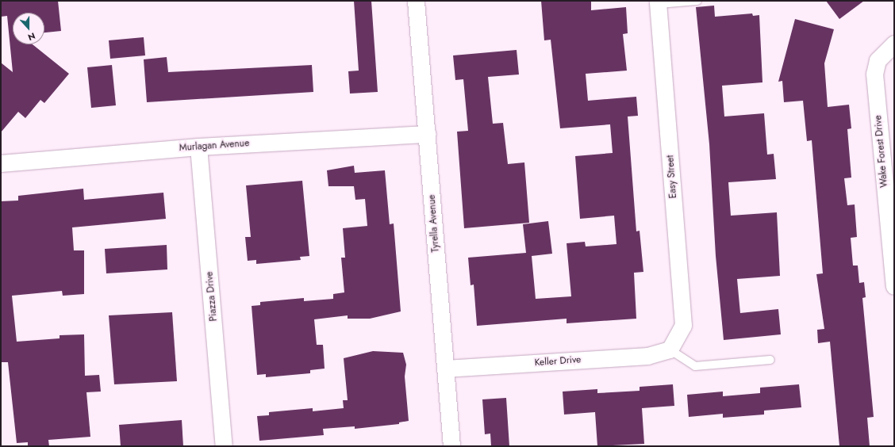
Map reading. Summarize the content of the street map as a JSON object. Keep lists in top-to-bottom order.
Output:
{
  "streets": {
    "street": [
      "Murlagan Avenue",
      "Wake Forest Drive",
      "Easy Street",
      "Tyrella Avenue",
      "Piazza Drive",
      "Keller Drive"
    ]
  },
  "crossings": [
    ["Murlagan Avenue", "Tyrella Avenue"],
    ["Murlagan Avenue", "Piazza Drive"],
    ["Easy Street", "Keller Drive"],
    ["Tyrella Avenue", "Keller Drive"]
  ],
  "north": "bottom"
}
